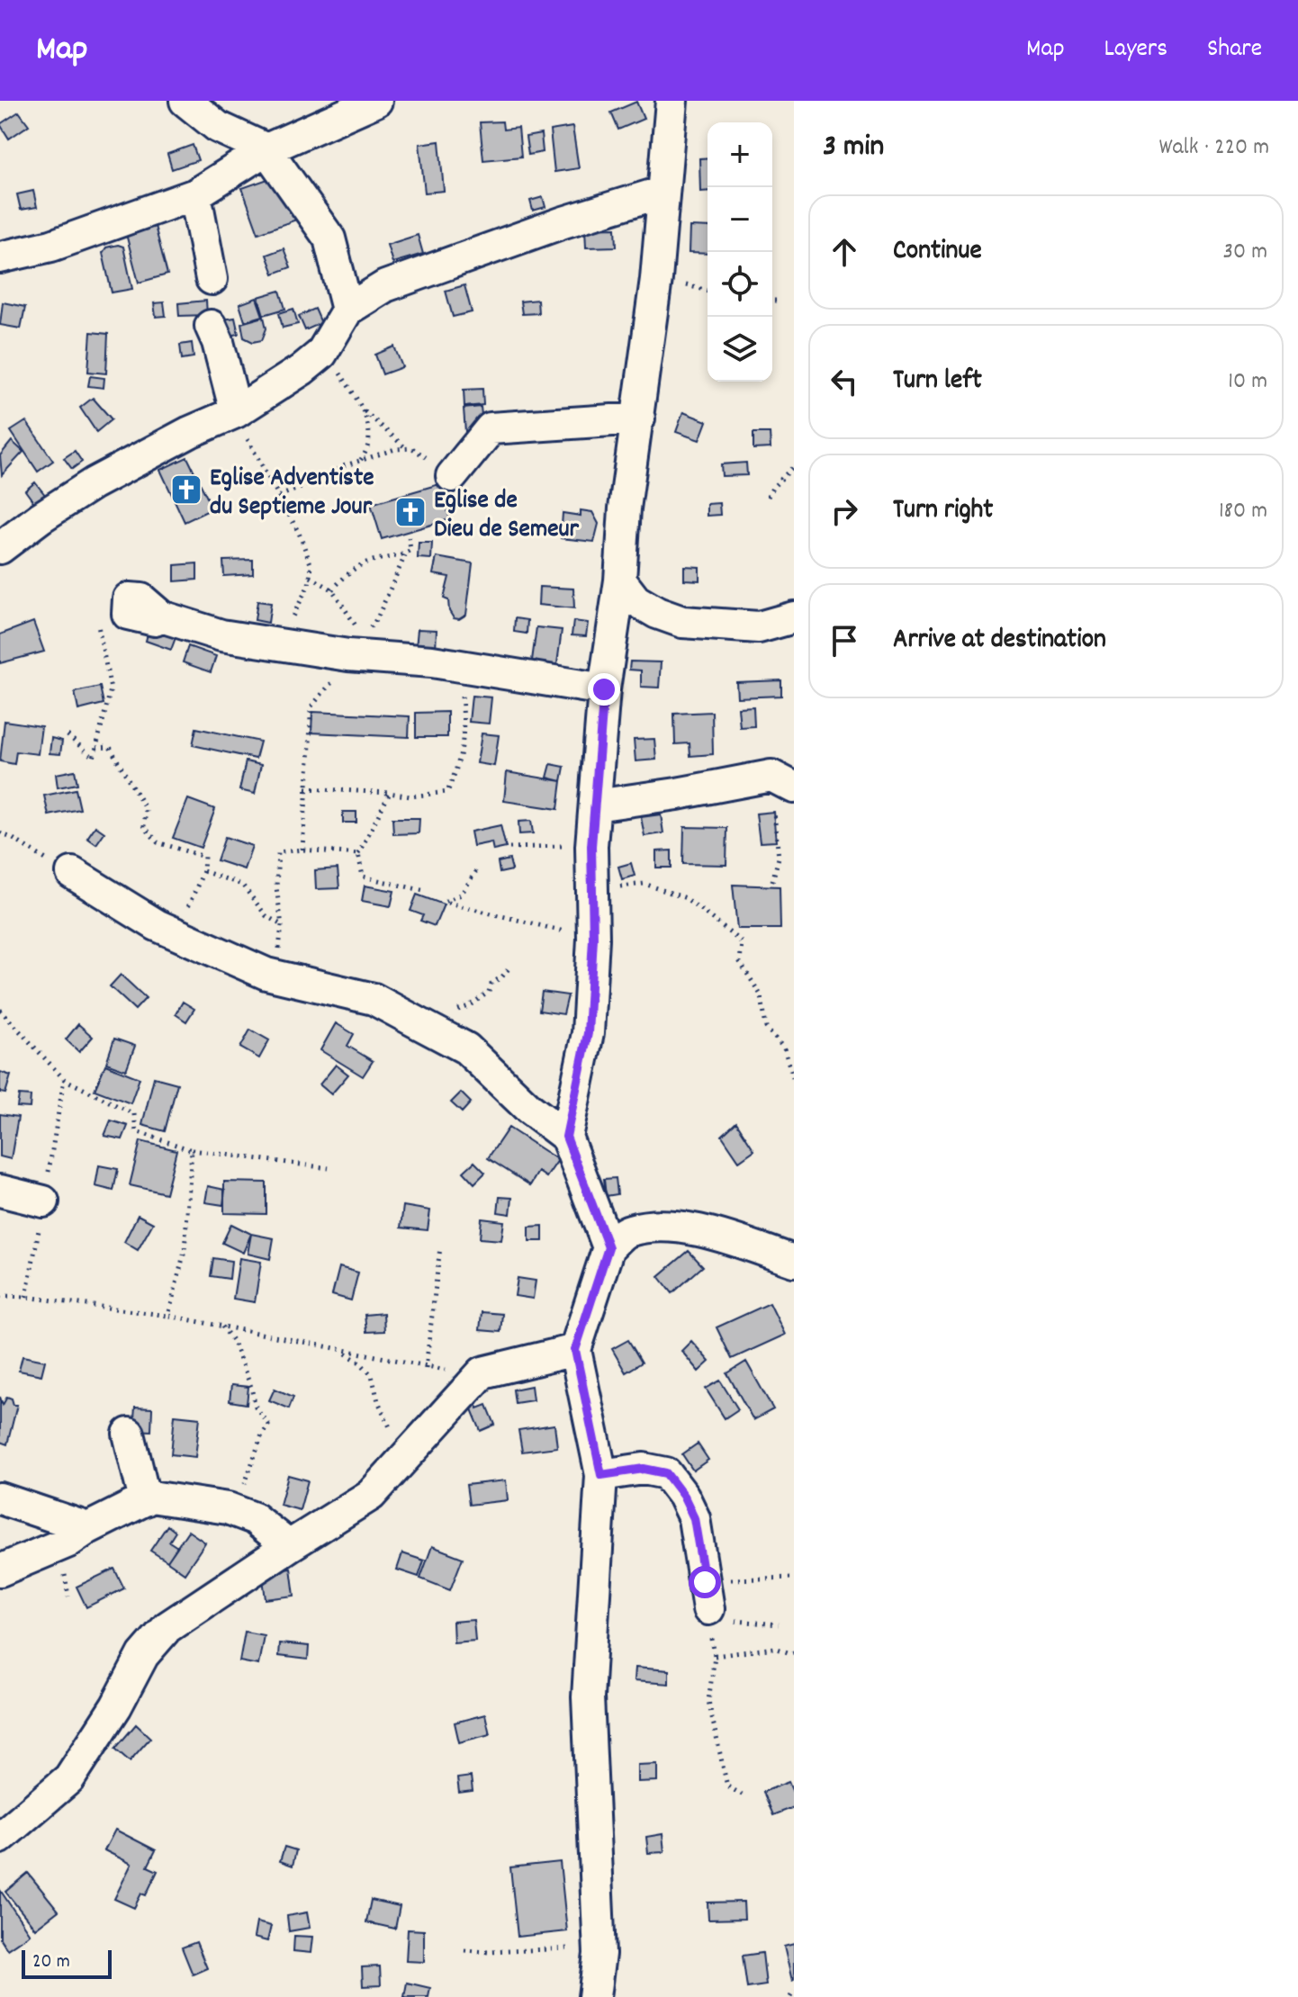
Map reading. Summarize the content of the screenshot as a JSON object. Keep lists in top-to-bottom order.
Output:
{
  "places": {
    "church": ["Eglise Adventiste du Septieme Jour", "Eglise de Dieu de Semeur"]
  },
  "scale_bar": "20 m",
  "page": {
    "header": "Map",
    "nav": ["Map", "Layers", "Share"],
    "heading": ["3 min", "Walk · 220 m"],
    "map_buttons": ["+", "−"],
    "list": [
      ["Continue", "30 m"],
      ["Turn left", "10 m"],
      ["Turn right", "180 m"],
      "Arrive at destination"
    ],
    "scale": "20 m"
  }
}
